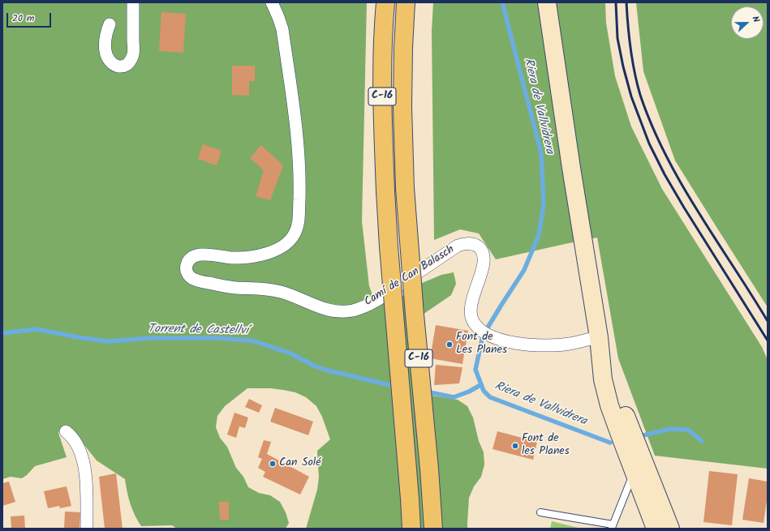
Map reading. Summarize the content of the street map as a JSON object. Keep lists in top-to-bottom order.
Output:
{
  "streets": {
    "highway": ["C-16"],
    "street": ["Camí de Can Balasch"]
  },
  "water": ["Riera de Vallvidrera", "Torrent de Castellví"],
  "places": ["Font de Les Planes", "Font de les Planes", "Can Solé"],
  "scale_bar": "20 m",
  "north": "right"
}
